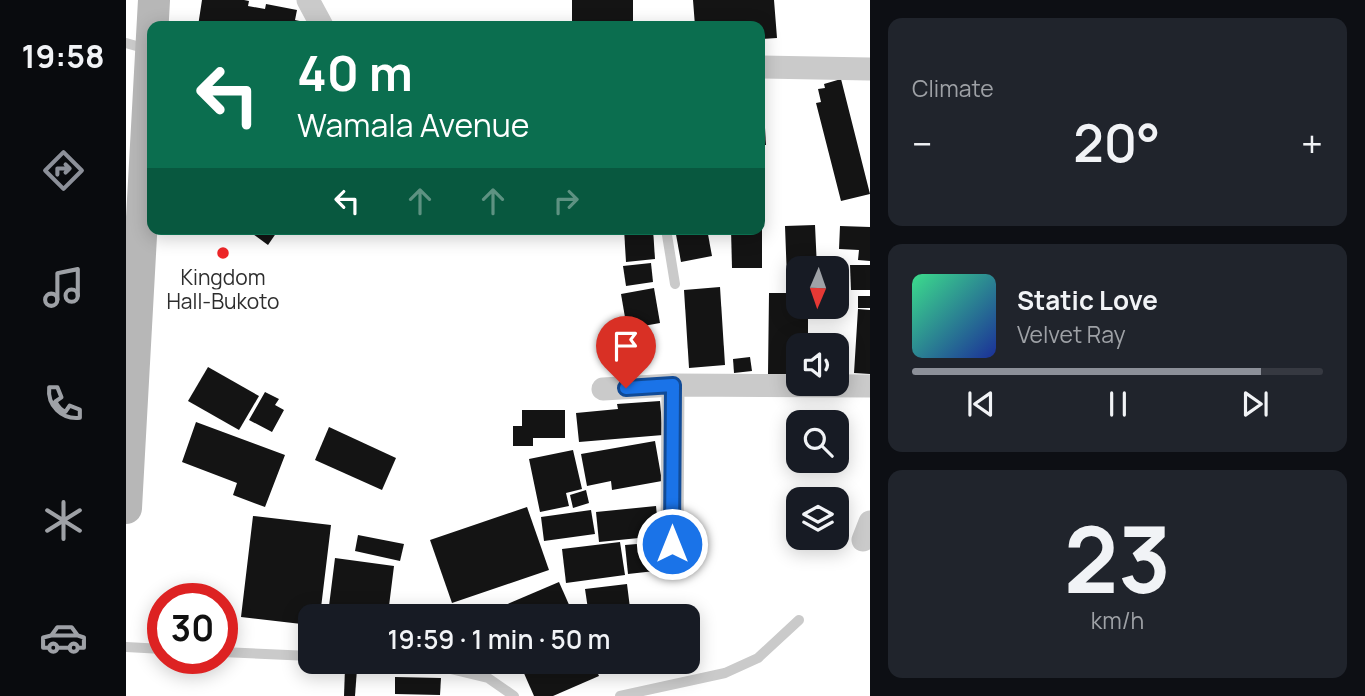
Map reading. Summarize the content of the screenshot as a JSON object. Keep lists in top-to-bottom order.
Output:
{
  "places": ["Kingdom Hall-Bukoto"],
  "north": "bottom",
  "page": {
    "tabs": "19:58",
    "tile": [
      "Climate",
      ["23", "km/h"]
    ],
    "turn": ["40 m", "Wamala Avenue"],
    "heat": ["−", "20°", "+"],
    "song": ["Static Love", "Velvet Ray"],
    "limit": "30",
    "trip": "19:59 · 1 min · 50 m"
  }
}
